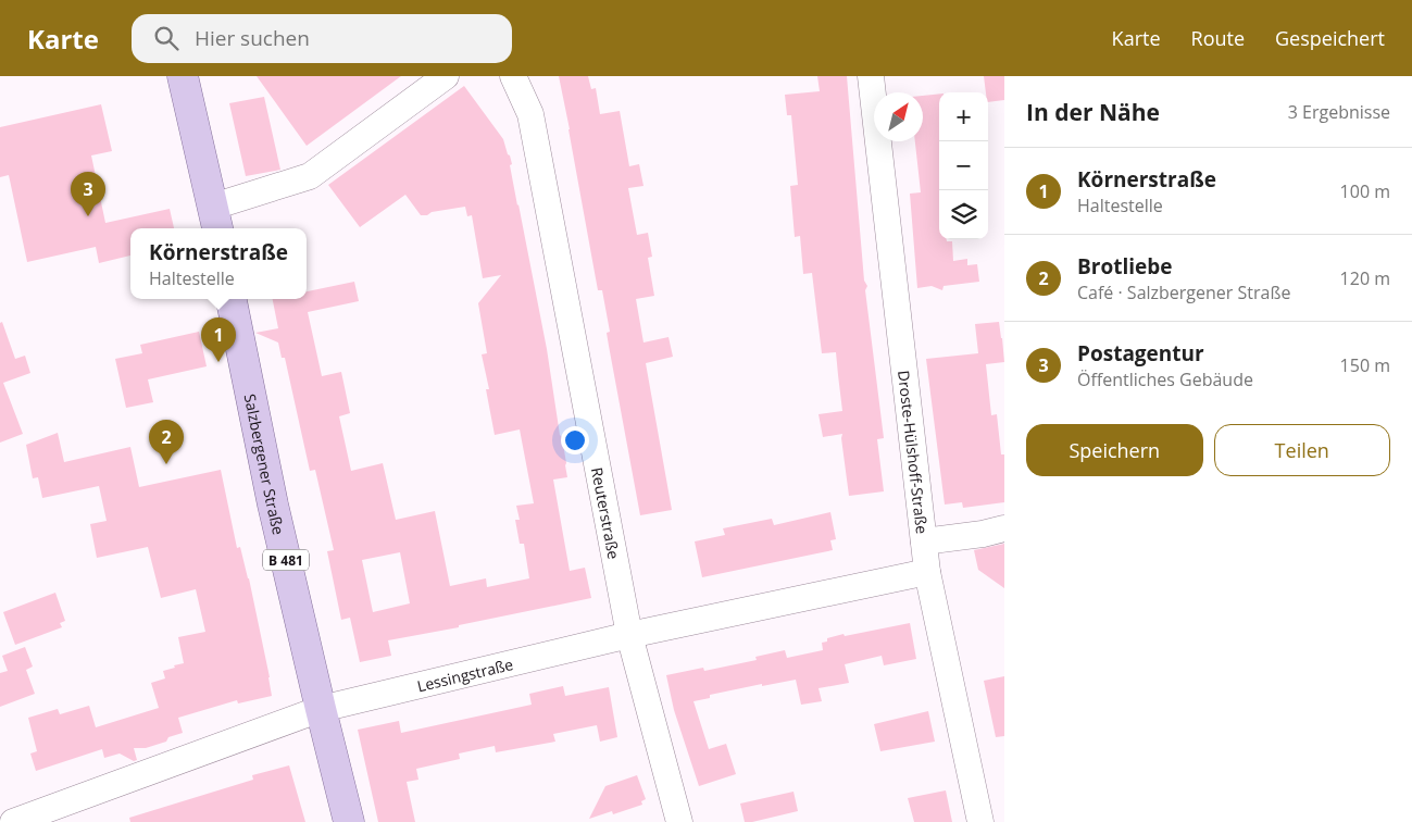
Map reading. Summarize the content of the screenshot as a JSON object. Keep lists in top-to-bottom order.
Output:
{
  "streets": {
    "main road": ["Salzbergener Straße", "B 481"],
    "street": ["Droste-Hülshoff-Straße", "Reuterstraße", "Lessingstraße"]
  },
  "crossings": [
    ["Droste-Hülshoff-Straße", "Lessingstraße"],
    ["Salzbergener Straße", "Lessingstraße"],
    ["Reuterstraße", "Lessingstraße"]
  ],
  "north": "top right",
  "page": {
    "header": "Karte",
    "search": "Hier suchen",
    "nav": ["Karte", "Route", "Gespeichert"],
    "heading": ["In der Nähe", "3 Ergebnisse"],
    "map_buttons": ["+", "−"],
    "list": [
      {
        "mark": "1",
        "name": "Körnerstraße",
        "note": "Haltestelle",
        "value": "100 m"
      },
      {
        "mark": "2",
        "name": "Brotliebe",
        "note": "Café · Salzbergener Straße",
        "value": "120 m"
      },
      {
        "mark": "3",
        "name": "Postagentur",
        "note": "Öffentliches Gebäude",
        "value": "150 m"
      }
    ],
    "pins": ["3", "1", "2"],
    "popup": ["Körnerstraße", "Haltestelle"],
    "buttons": ["Speichern", "Teilen"]
  }
}
